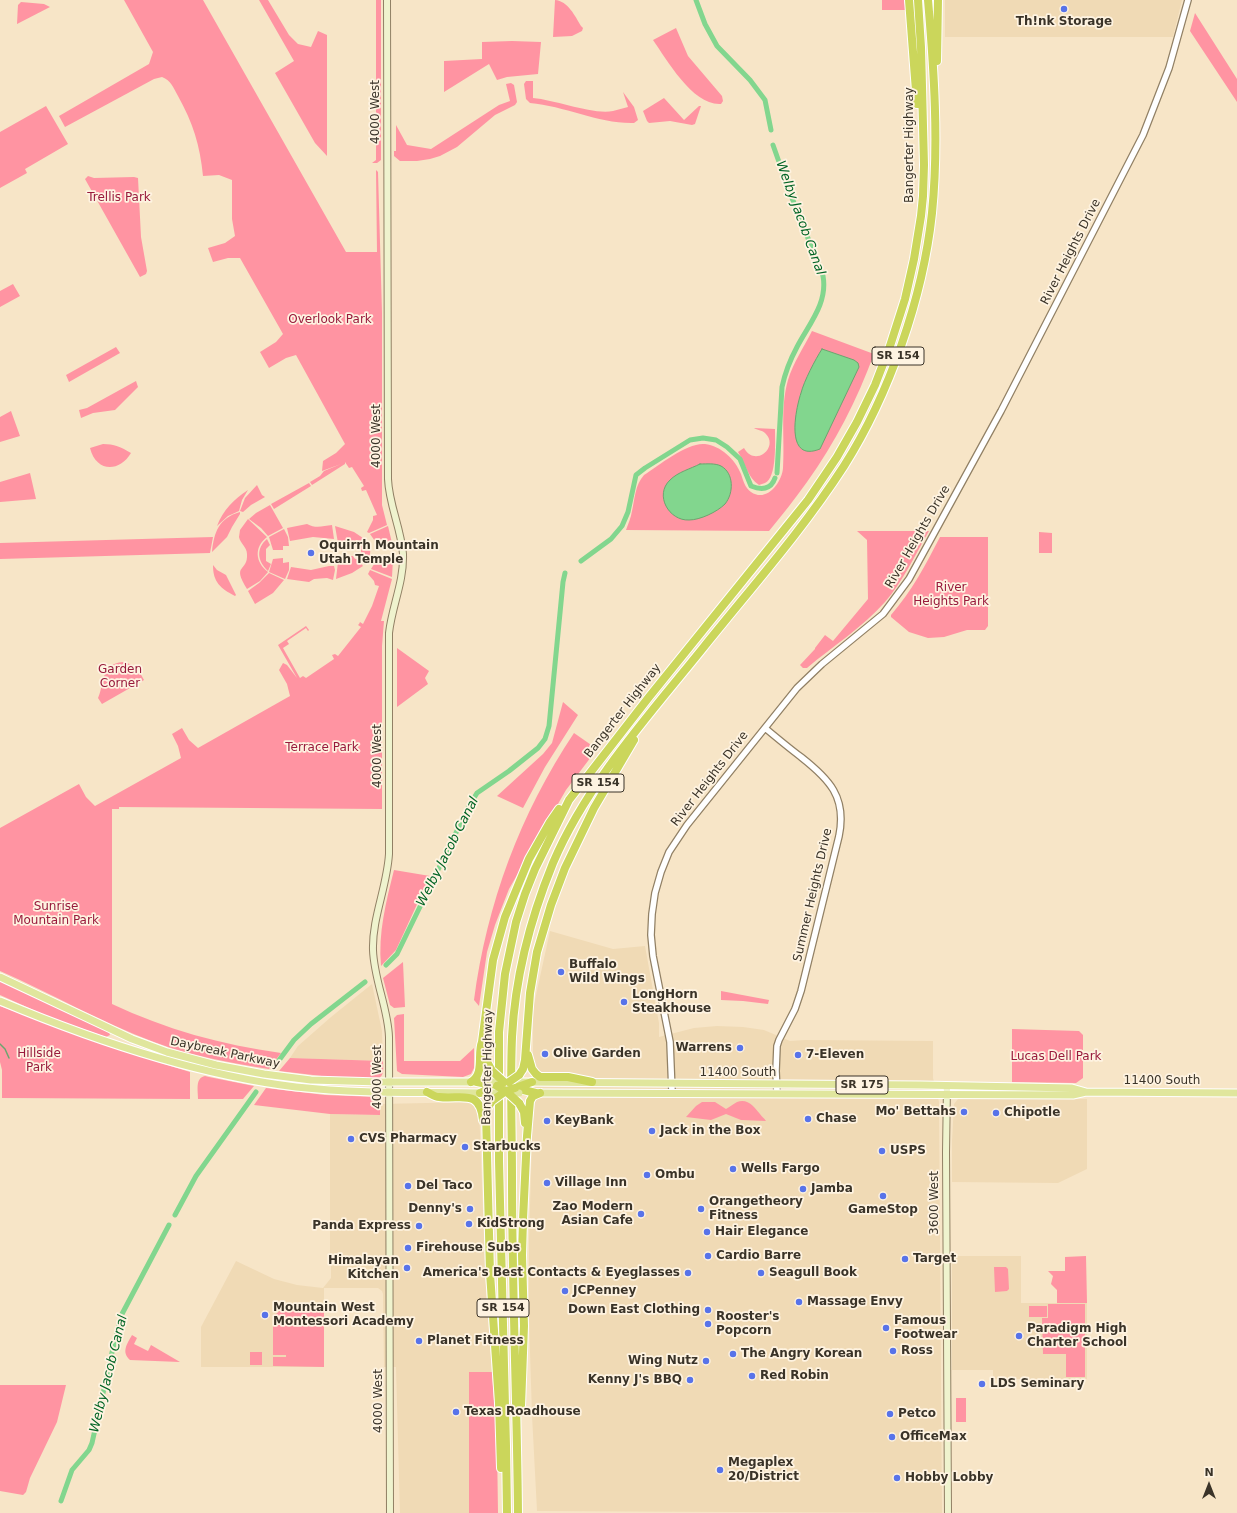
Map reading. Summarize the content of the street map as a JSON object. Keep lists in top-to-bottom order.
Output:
{
  "streets": {
    "highway": ["Bangerter Highway", "SR 154"],
    "main road": [
      "4000 West",
      "Daybreak Parkway",
      "11400 South",
      "SR 175",
      "3600 West"
    ],
    "street": ["River Heights Drive", "Summer Heights Drive"]
  },
  "crossings": [
    ["4000 West", "Daybreak Parkway"],
    ["River Heights Drive", "Summer Heights Drive"],
    ["River Heights Drive", "11400 South"],
    ["Summer Heights Drive", "11400 South"],
    ["11400 South", "3600 West"]
  ],
  "water": ["Welby Jacob Canal"],
  "parks": [
    "Trellis Park",
    "Overlook Park",
    "River Heights Park",
    "Garden Corner",
    "Terrace Park",
    "Sunrise Mountain Park",
    "Hillside Park",
    "Lucas Dell Park"
  ],
  "places": [
    "Th!nk Storage",
    "Oquirrh Mountain Utah Temple",
    "Buffalo Wild Wings",
    "LongHorn Steakhouse",
    "Warrens",
    "Olive Garden",
    "7-Eleven",
    "Mo' Bettahs",
    "Chipotle",
    "Chase",
    "KeyBank",
    "Jack in the Box",
    "CVS Pharmacy",
    "Starbucks",
    "USPS",
    "Wells Fargo",
    "Ombu",
    "Village Inn",
    "Del Taco",
    "Jamba",
    "GameStop",
    "Denny's",
    "Orangetheory Fitness",
    "Zao Modern Asian Cafe",
    "KidStrong",
    "Panda Express",
    "Hair Elegance",
    "Firehouse Subs",
    "Cardio Barre",
    "Target",
    "Himalayan Kitchen",
    "America's Best Contacts & Eyeglasses",
    "Seagull Book",
    "JCPenney",
    "Massage Envy",
    "Down East Clothing",
    "Mountain West Montessori Academy",
    "Rooster's Popcorn",
    "Famous Footwear",
    "Paradigm High Charter School",
    "Planet Fitness",
    "Ross",
    "The Angry Korean",
    "Wing Nutz",
    "Red Robin",
    "Kenny J's BBQ",
    "LDS Seminary",
    "Texas Roadhouse",
    "Petco",
    "OfficeMax",
    "Megaplex 20/District",
    "Hobby Lobby"
  ],
  "north": "top"
}
